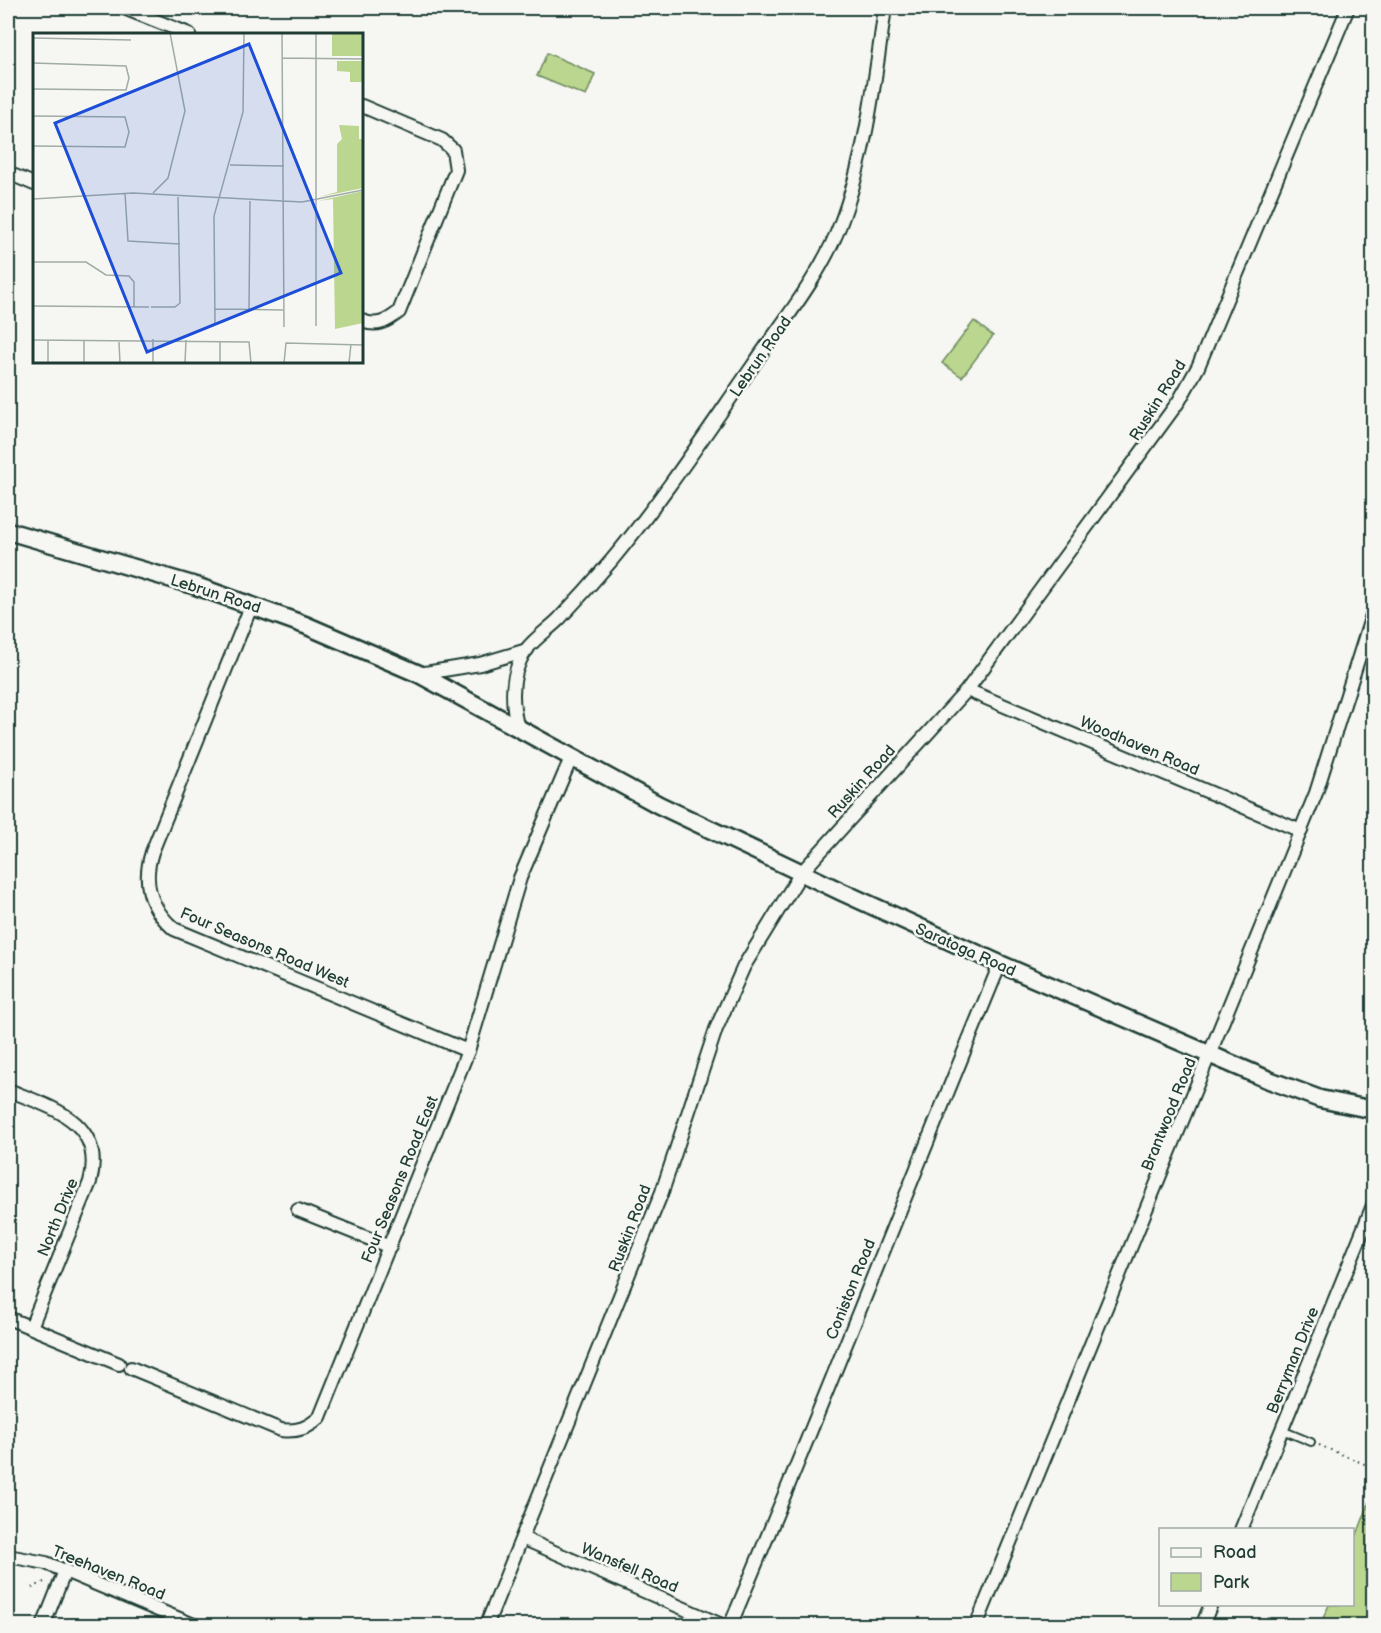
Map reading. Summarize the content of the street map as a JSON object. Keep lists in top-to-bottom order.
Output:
{
  "streets": {
    "street": [
      "Lebrun Road",
      "Ruskin Road",
      "Woodhaven Road",
      "Four Seasons Road West",
      "Saratoga Road",
      "Brantwood Road",
      "Four Seasons Road East",
      "North Drive",
      "Coniston Road",
      "Berryman Drive",
      "Wansfell Road",
      "Treehaven Road"
    ]
  },
  "crossings": [
    ["Lebrun Road", "Four Seasons Road West"],
    ["Lebrun Road", "Saratoga Road"],
    ["Lebrun Road", "Four Seasons Road East"],
    ["Ruskin Road", "Woodhaven Road"],
    ["Ruskin Road", "Saratoga Road"],
    ["Ruskin Road", "Wansfell Road"],
    ["Woodhaven Road", "Brantwood Road"],
    ["Four Seasons Road West", "Four Seasons Road East"],
    ["Saratoga Road", "Brantwood Road"],
    ["Saratoga Road", "Four Seasons Road East"],
    ["Saratoga Road", "Coniston Road"],
    ["Four Seasons Road East", "North Drive"]
  ],
  "legend": ["Road", "Park"]
}
